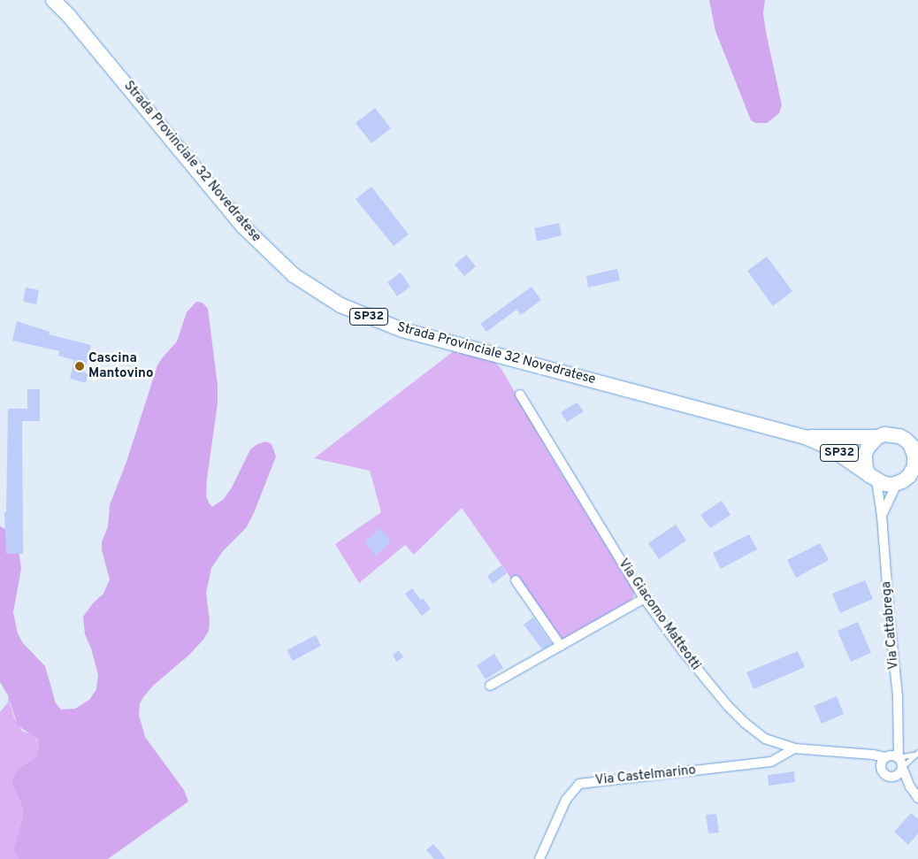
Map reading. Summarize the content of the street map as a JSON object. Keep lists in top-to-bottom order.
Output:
{
  "streets": {
    "main road": ["Strada Provinciale 32 Novedratese", "SP32"],
    "street": ["Via Giacomo Matteotti", "Via Cattabrega", "Via Castelmarino"]
  },
  "crossings": [
    ["Strada Provinciale 32 Novedratese", "Via Cattabrega"],
    ["Via Giacomo Matteotti", "Via Cattabrega"],
    ["Via Giacomo Matteotti", "Via Castelmarino"]
  ],
  "places": ["Cascina Mantovino"]
}
